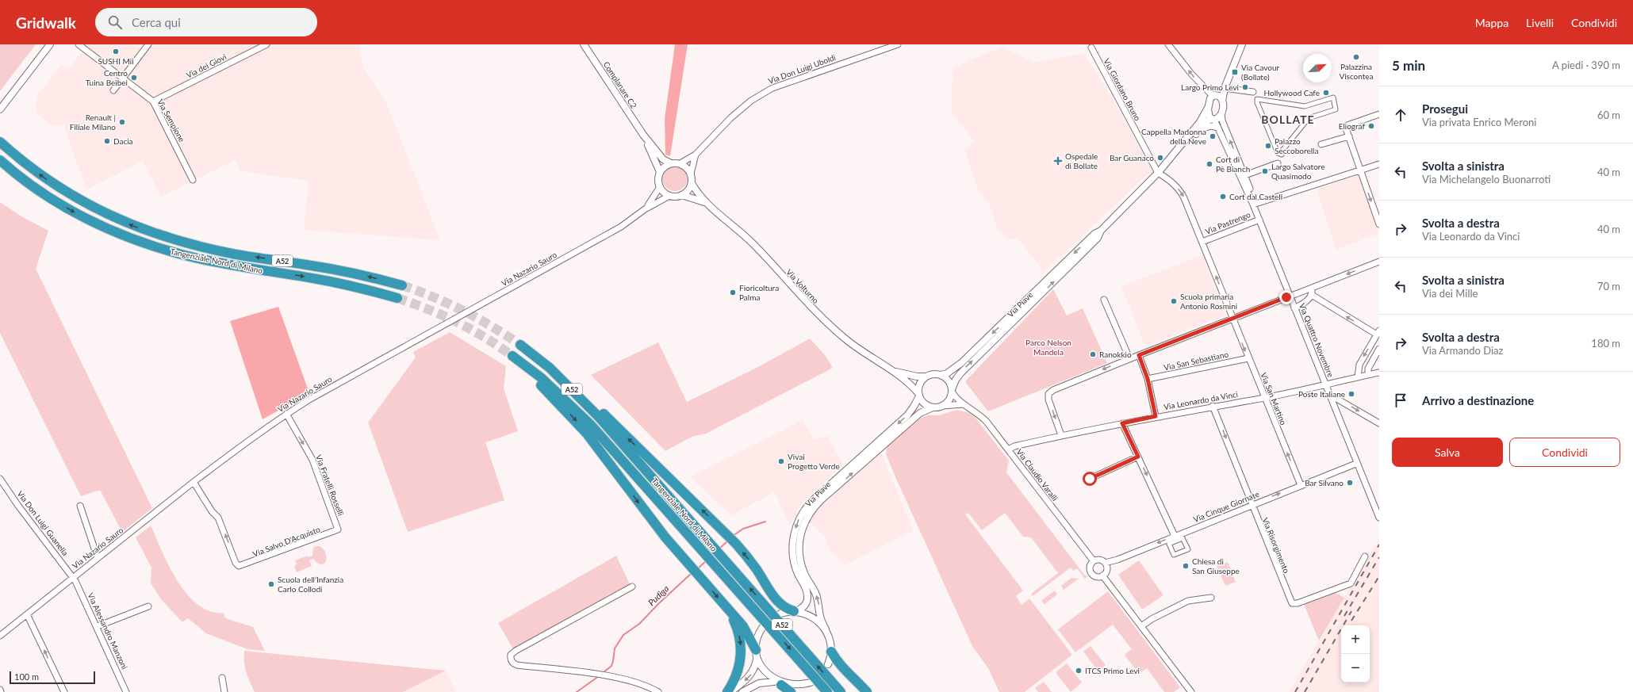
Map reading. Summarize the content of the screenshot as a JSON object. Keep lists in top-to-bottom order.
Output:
{
  "streets": {
    "highway": ["Tangenziale Nord di Milano", "A52"],
    "street": [
      "Via dei Giovi",
      "Via Don Luigi Uboldi",
      "Complanare C2",
      "Via Giordano Bruno",
      "Via Sempione",
      "Via Pastrengo",
      "Via Nazario Sauro",
      "Via Volturno",
      "Via Piave",
      "Via Quattro Novembre",
      "Via San Sebastiano",
      "Via San Martino",
      "Via Leonardo da Vinci",
      "Via Claudio Varalli",
      "Via Fratelli Rosselli",
      "Via Cinque Giornate",
      "Via Don Luigi Guanella",
      "Via Salvo D'Acquisto",
      "Via Risorgimento",
      "Via Alessandro Manzoni"
    ]
  },
  "crossings": [
    ["Via dei Giovi", "Via Sempione"],
    ["Via Don Luigi Uboldi", "Complanare C2"],
    ["Via Don Luigi Uboldi", "Via Nazario Sauro"],
    ["Via Don Luigi Uboldi", "Via Volturno"],
    ["Complanare C2", "Via Nazario Sauro"],
    ["Complanare C2", "Via Volturno"],
    ["Via Giordano Bruno", "Via Pastrengo"],
    ["Via Giordano Bruno", "Via Piave"],
    ["Via Pastrengo", "Via Piave"],
    ["Via Pastrengo", "Via Quattro Novembre"],
    ["Via Pastrengo", "Via San Martino"],
    ["Tangenziale Nord di Milano", "Via Piave"],
    ["Via Nazario Sauro", "Via Volturno"],
    ["Via Nazario Sauro", "Via Fratelli Rosselli"],
    ["Via Nazario Sauro", "Via Don Luigi Guanella"],
    ["Via Nazario Sauro", "Via Salvo D'Acquisto"],
    ["Via Nazario Sauro", "Via Alessandro Manzoni"],
    ["Via Volturno", "Via Piave"],
    ["Via Volturno", "Via Claudio Varalli"],
    ["Via Piave", "Via Quattro Novembre"],
    ["Via Piave", "Via Claudio Varalli"],
    ["Via Quattro Novembre", "Via Leonardo da Vinci"],
    ["Via San Sebastiano", "Via San Martino"],
    ["Via San Martino", "Via Leonardo da Vinci"],
    ["Via San Martino", "Via Cinque Giornate"],
    ["Via Leonardo da Vinci", "Via Claudio Varalli"],
    ["Via Leonardo da Vinci", "Via Risorgimento"],
    ["Via Claudio Varalli", "Via Cinque Giornate"],
    ["Via Fratelli Rosselli", "Via Salvo D'Acquisto"],
    ["Via Cinque Giornate", "Via Risorgimento"],
    ["Via Don Luigi Guanella", "Via Alessandro Manzoni"]
  ],
  "one_way": ["Via Fratelli Rosselli"],
  "districts": ["BOLLATE"],
  "water": ["Pudiga"],
  "parks": ["Parco Nelson Mandela"],
  "places": {
    "other": [
      "SUSHI Mii",
      "Palazzina Viscontea",
      "Centro Tuina Beibei",
      "Largo Primo Levi",
      "Hollywood Cafe",
      "Renault | Filiale Milano",
      "Eliograf",
      "Cappella Madonna della Neve",
      "Dacia",
      "Palazzo Seccoborella",
      "Bar Guanaco",
      "Cort di Pè Bianch",
      "Largo Salvatore Quasimodo",
      "Cort dal Castell",
      "Fioricoltura Palma",
      "Scuola primaria Antonio Rosmini",
      "Ranokkio",
      "Poste Italiane",
      "Vivai Progetto Verde",
      "Bar Silvano",
      "Chiesa di San Giuseppe",
      "Scuola dell’Infanzia Carlo Collodi",
      "ITCS Primo Levi"
    ],
    "transit": ["Via Cavour (Bollate)"],
    "health": ["Ospedale di Bollate"]
  },
  "scale_bar": "100 m",
  "north": "top right",
  "page": {
    "header": "Gridwalk",
    "search": "Cerca qui",
    "nav": ["Mappa", "Livelli", "Condividi"],
    "heading": ["5 min", "A piedi · 390 m"],
    "list": [
      ["Prosegui", "Via privata Enrico Meroni", "60 m"],
      ["Svolta a sinistra", "Via Michelangelo Buonarroti", "40 m"],
      ["Svolta a destra", "Via Leonardo da Vinci", "40 m"],
      ["Svolta a sinistra", "Via dei Mille", "70 m"],
      ["Svolta a destra", "Via Armando Diaz", "180 m"],
      "Arrivo a destinazione"
    ],
    "buttons": ["Salva", "Condividi"],
    "map_buttons": ["+", "−"],
    "scale": "100 m"
  }
}
